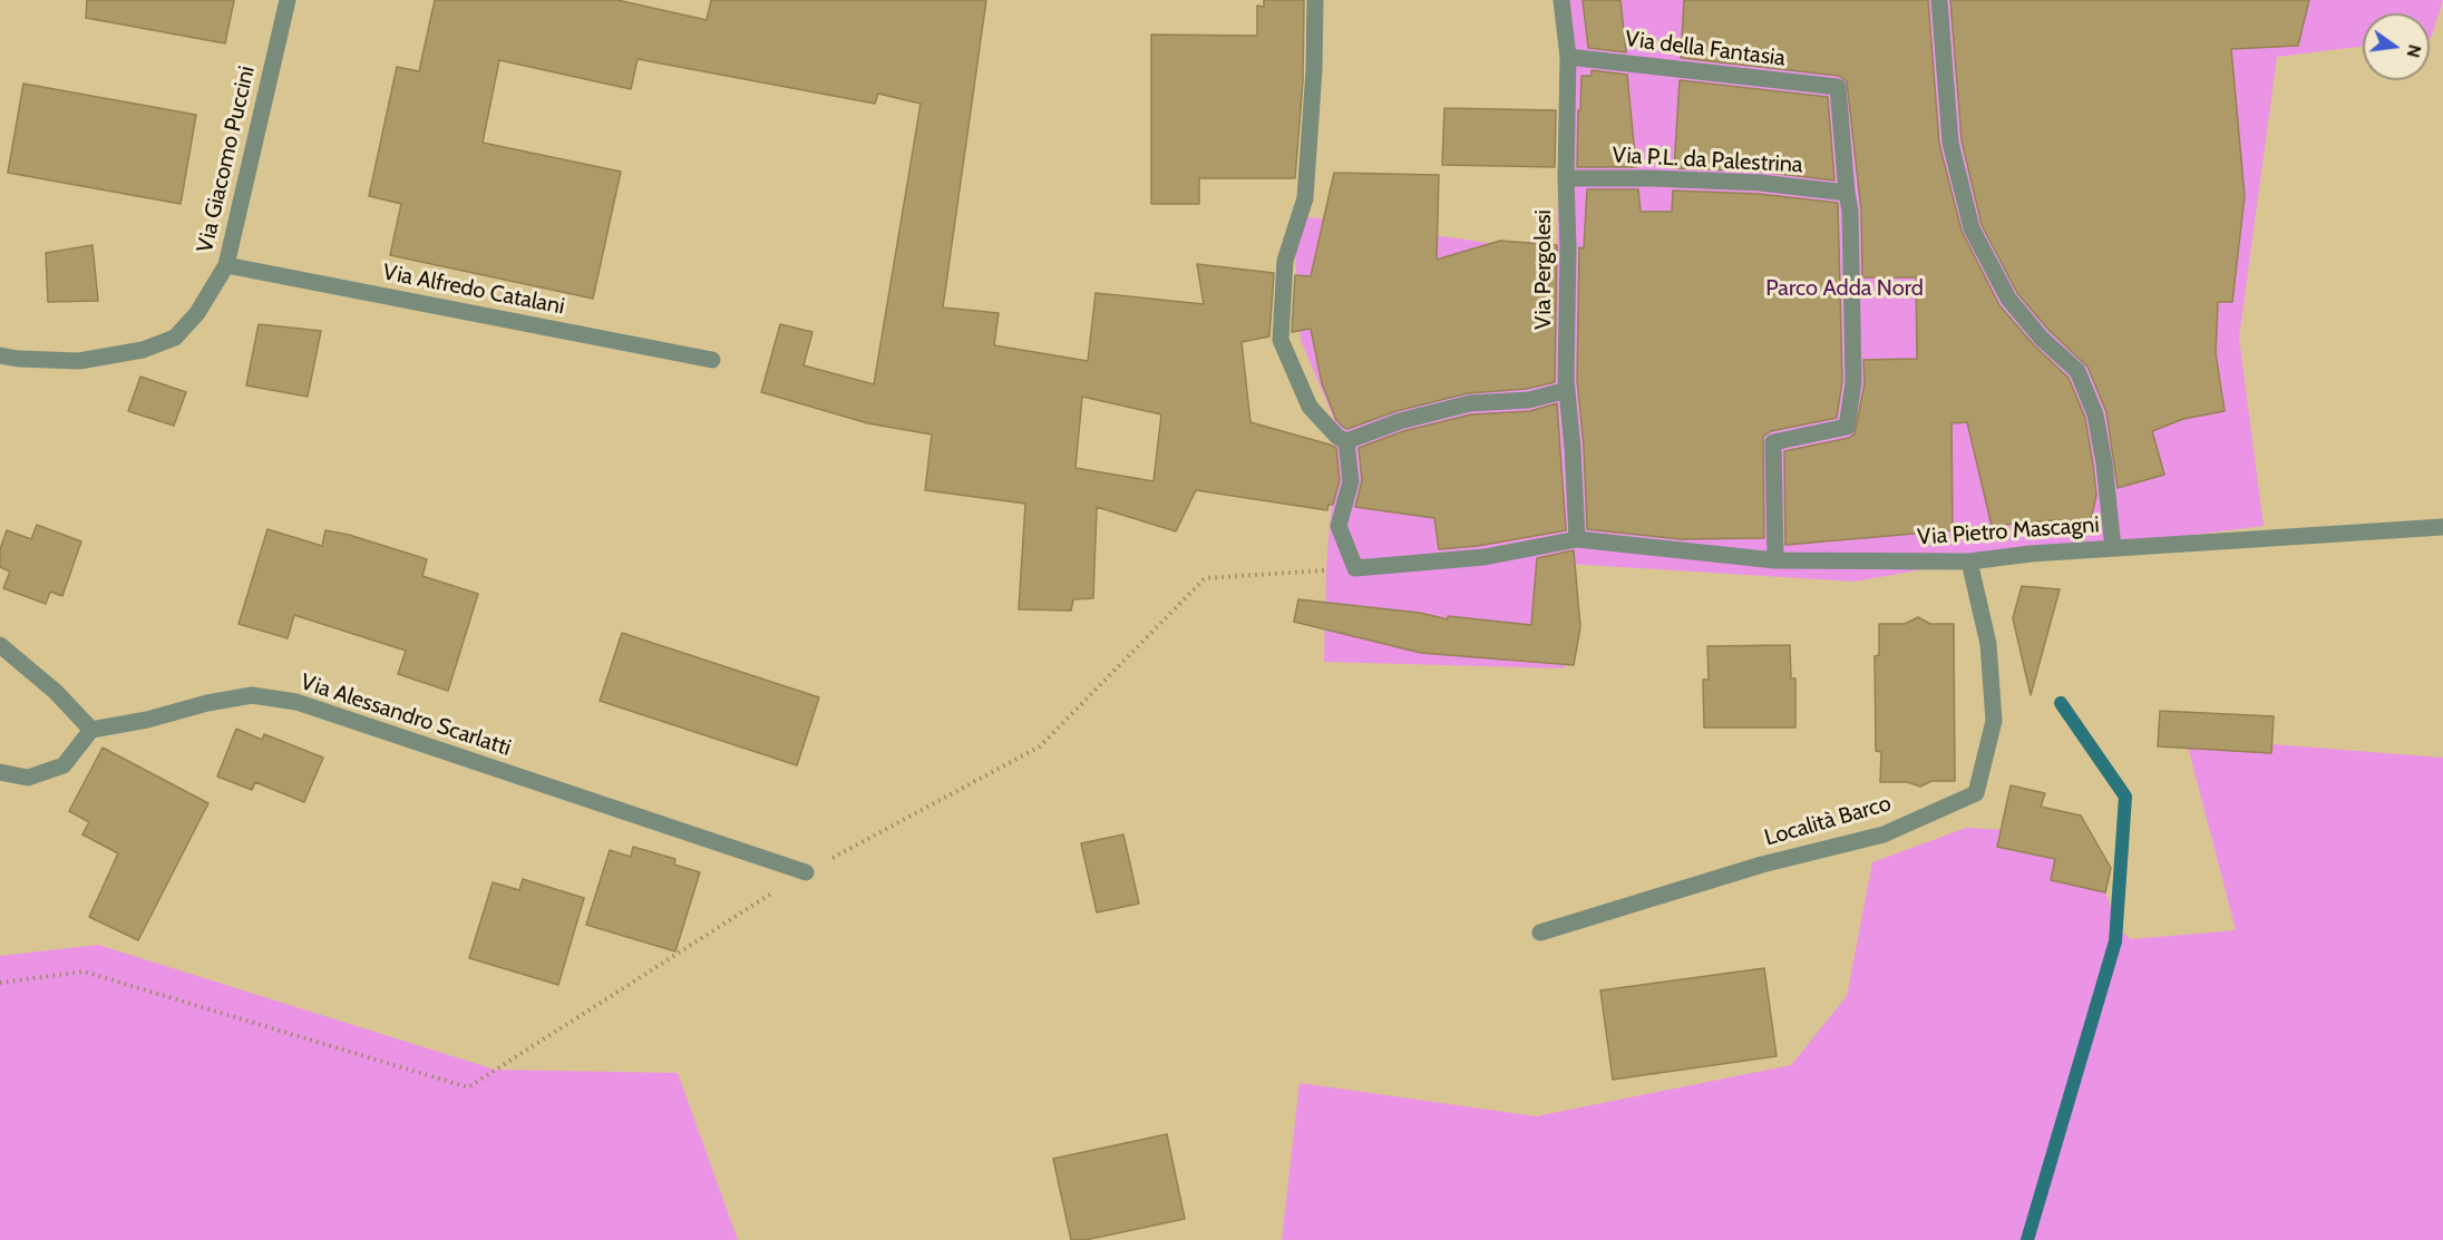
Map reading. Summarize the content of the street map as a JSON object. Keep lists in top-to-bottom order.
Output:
{
  "streets": {
    "street": [
      "Via della Fantasia",
      "Via Giacomo Puccini",
      "Via P.L. da Palestrina",
      "Via Pergolesi",
      "Via Alfredo Catalani",
      "Via Pietro Mascagni",
      "Via Alessandro Scarlatti",
      "Località Barco"
    ]
  },
  "crossings": [
    ["Via della Fantasia", "Via P.L. da Palestrina"],
    ["Via della Fantasia", "Via Pergolesi"],
    ["Via Giacomo Puccini", "Via Alfredo Catalani"],
    ["Via P.L. da Palestrina", "Via Pergolesi"],
    ["Via Pergolesi", "Via Pietro Mascagni"],
    ["Via Pietro Mascagni", "Località Barco"]
  ],
  "parks": ["Parco Adda Nord"],
  "north": "right"
}
